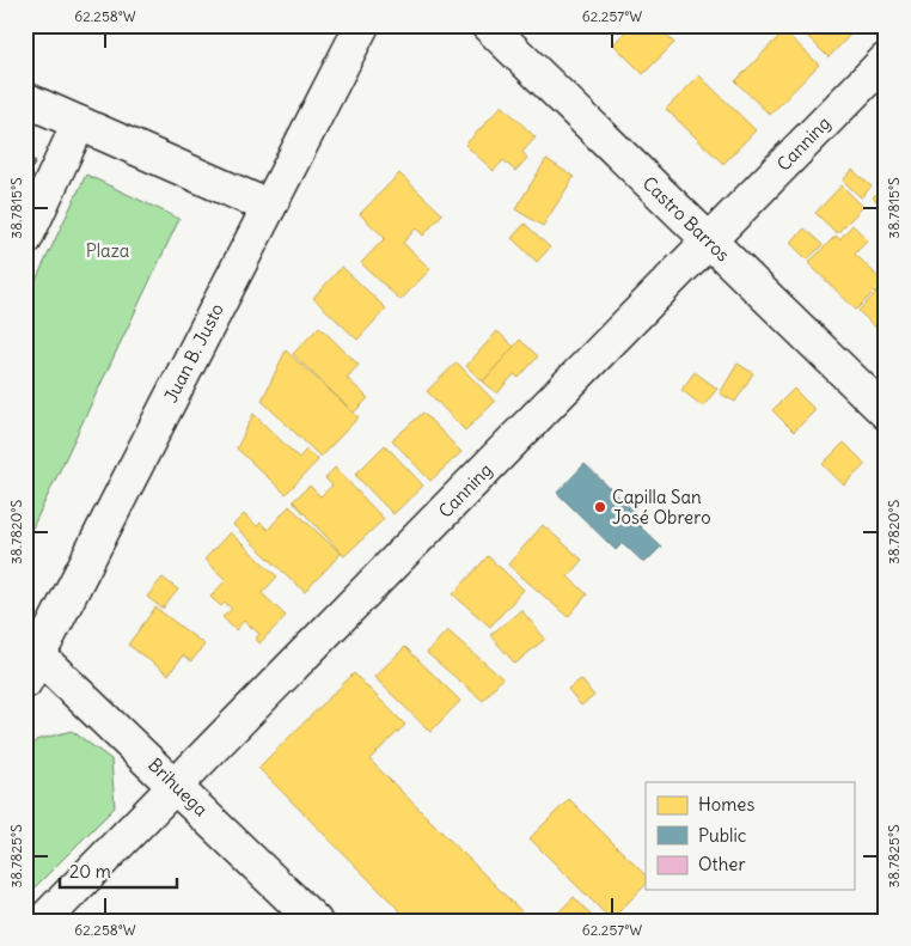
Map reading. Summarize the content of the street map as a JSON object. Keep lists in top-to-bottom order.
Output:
{
  "streets": {
    "street": [
      "Canning",
      "Castro Barros",
      "Juan B. Justo",
      "Brihuega"
    ]
  },
  "crossings": [
    ["Canning", "Castro Barros"],
    ["Canning", "Brihuega"],
    ["Juan B. Justo", "Brihuega"]
  ],
  "parks": ["Plaza"],
  "places": ["Capilla San José Obrero"],
  "legend": ["Homes", "Public", "Other"],
  "scale_bar": "20 m",
  "coordinates": [
    "62.258°W",
    "62.257°W",
    "38.7815°S",
    "38.7820°S",
    "38.7825°S"
  ]
}
